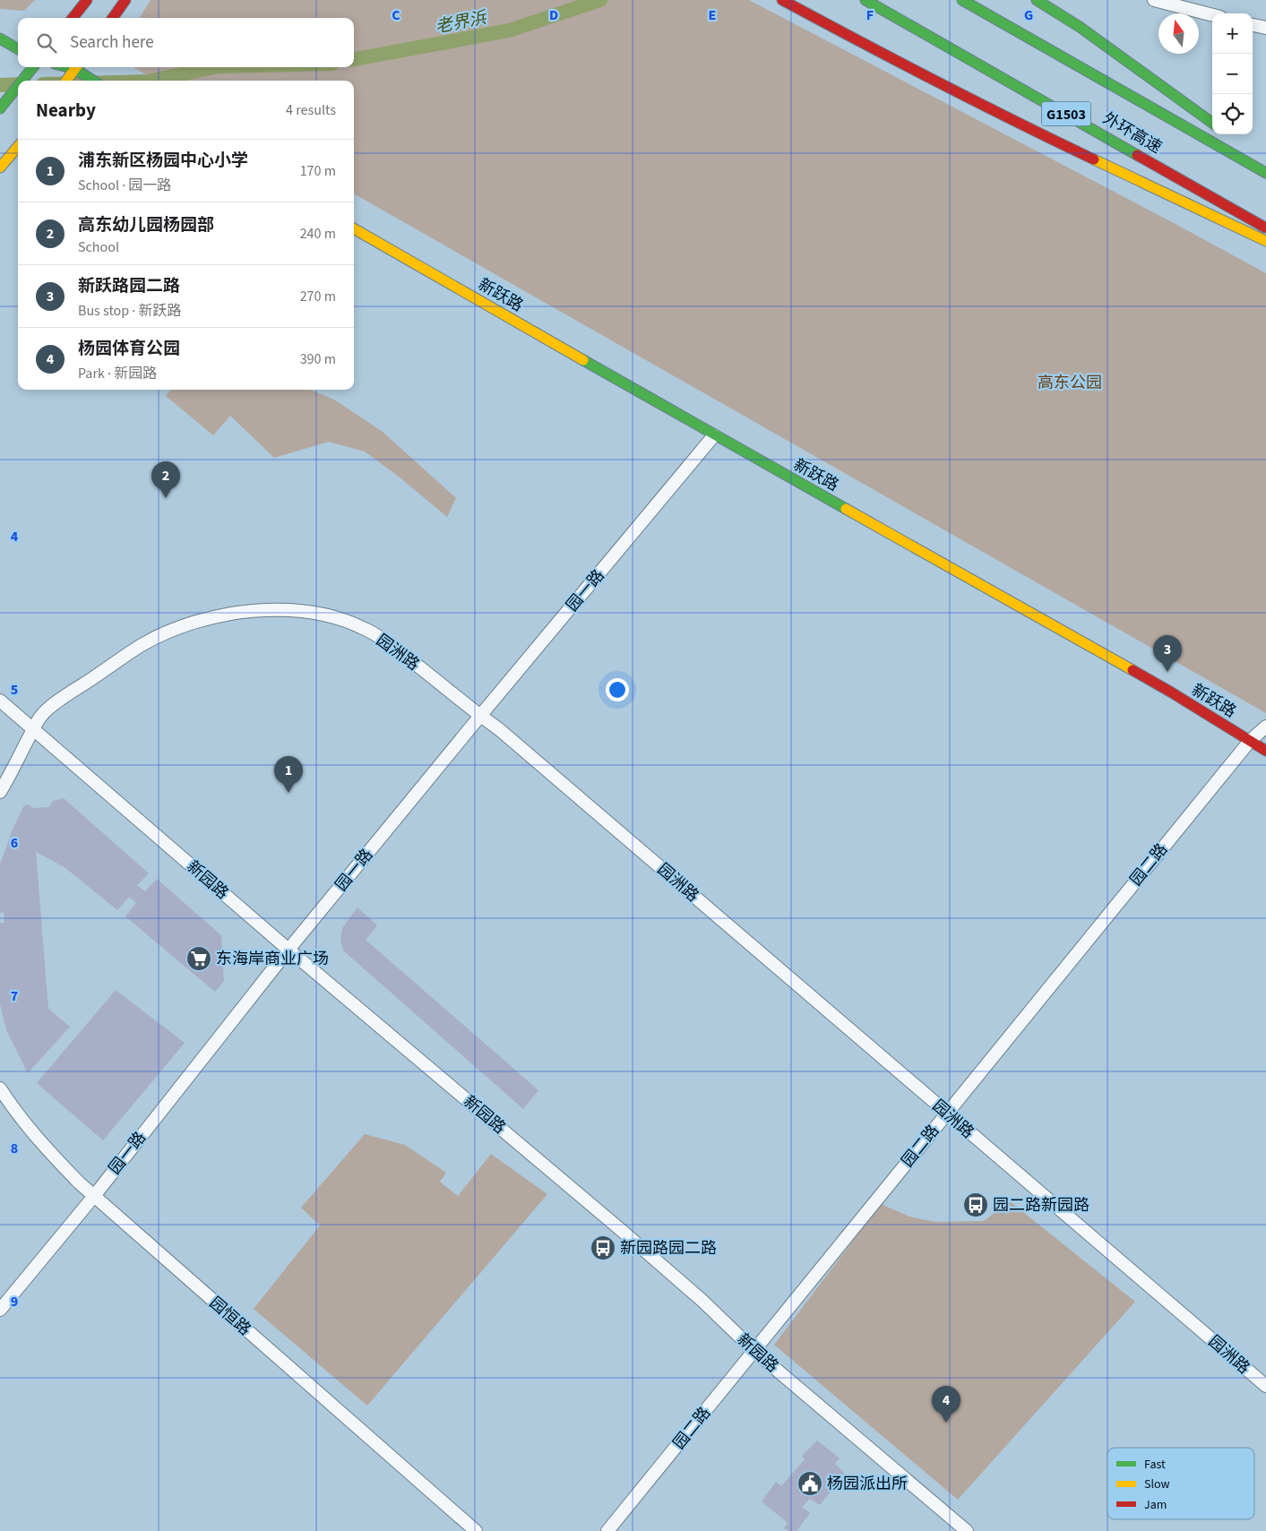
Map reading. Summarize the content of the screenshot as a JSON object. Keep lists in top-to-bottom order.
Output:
{
  "streets": {
    "main road": ["G1503", "外环高速", "新跃路"],
    "street": [
      "园一路",
      "园洲路",
      "园二路",
      "新园路",
      "园恒路"
    ]
  },
  "crossings": [
    ["新跃路", "园一路"],
    ["新跃路", "园二路"],
    ["园一路", "园洲路"],
    ["园一路", "新园路"],
    ["园一路", "园恒路"],
    ["园洲路", "园二路"],
    ["园洲路", "新园路"],
    ["园二路", "新园路"]
  ],
  "water": ["老界浜"],
  "parks": ["高东公园"],
  "places": {
    "supermarket": ["东海岸商业广场"],
    "bus stop": ["园二路新园路", "新园路园二路"],
    "public building": ["杨园派出所"]
  },
  "legend": ["Fast", "Slow", "Jam"],
  "north": "top",
  "page": {
    "map_buttons": ["+", "−"],
    "search": "Search here",
    "heading": ["Nearby", "4 results"],
    "list": [
      {
        "mark": "1",
        "name": "浦东新区杨园中心小学",
        "note": "School · 园一路",
        "value": "170 m"
      },
      {
        "mark": "2",
        "name": "高东幼儿园杨园部",
        "note": "School",
        "value": "240 m"
      },
      {
        "mark": "3",
        "name": "新跃路园二路",
        "note": "Bus stop · 新跃路",
        "value": "270 m"
      },
      {
        "mark": "4",
        "name": "杨园体育公园",
        "note": "Park · 新园路",
        "value": "390 m"
      }
    ],
    "pins": [
      "2",
      "3",
      "1",
      "4"
    ]
  },
  "grid": {
    "columns": [
      "C",
      "D",
      "E",
      "F",
      "G"
    ],
    "rows": [
      "4",
      "5",
      "6",
      "7",
      "8",
      "9"
    ]
  }
}
